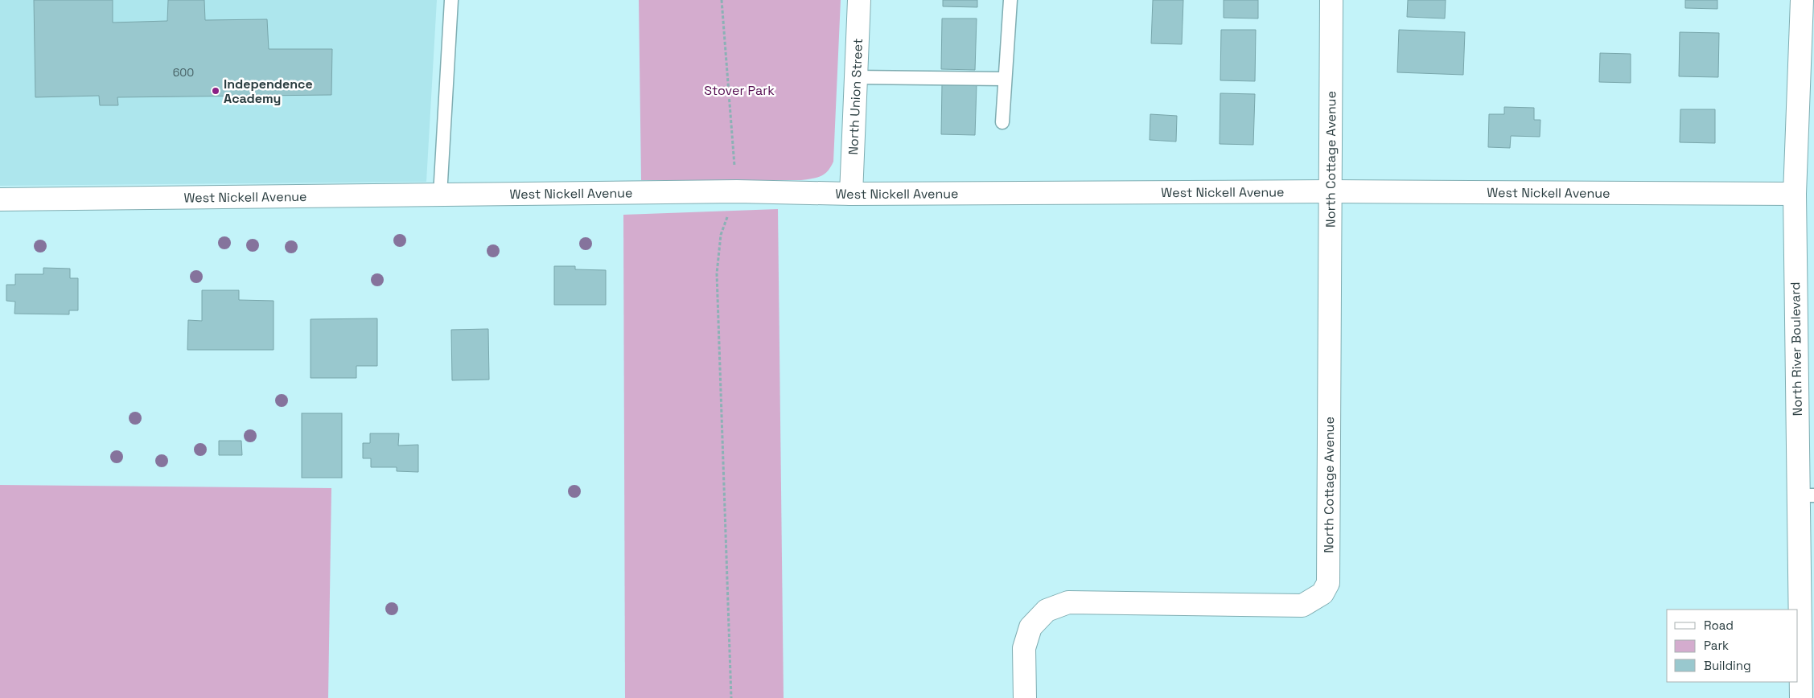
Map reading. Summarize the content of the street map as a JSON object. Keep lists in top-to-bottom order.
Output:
{
  "streets": {
    "street": [
      "North Union Street",
      "North Cottage Avenue",
      "West Nickell Avenue",
      "North River Boulevard"
    ]
  },
  "crossings": [
    ["North Union Street", "West Nickell Avenue"],
    ["North Cottage Avenue", "West Nickell Avenue"],
    ["West Nickell Avenue", "North River Boulevard"]
  ],
  "parks": ["Stover Park"],
  "places": ["Independence Academy"],
  "house_numbers": ["600"],
  "legend": ["Road", "Park", "Building"]
}
